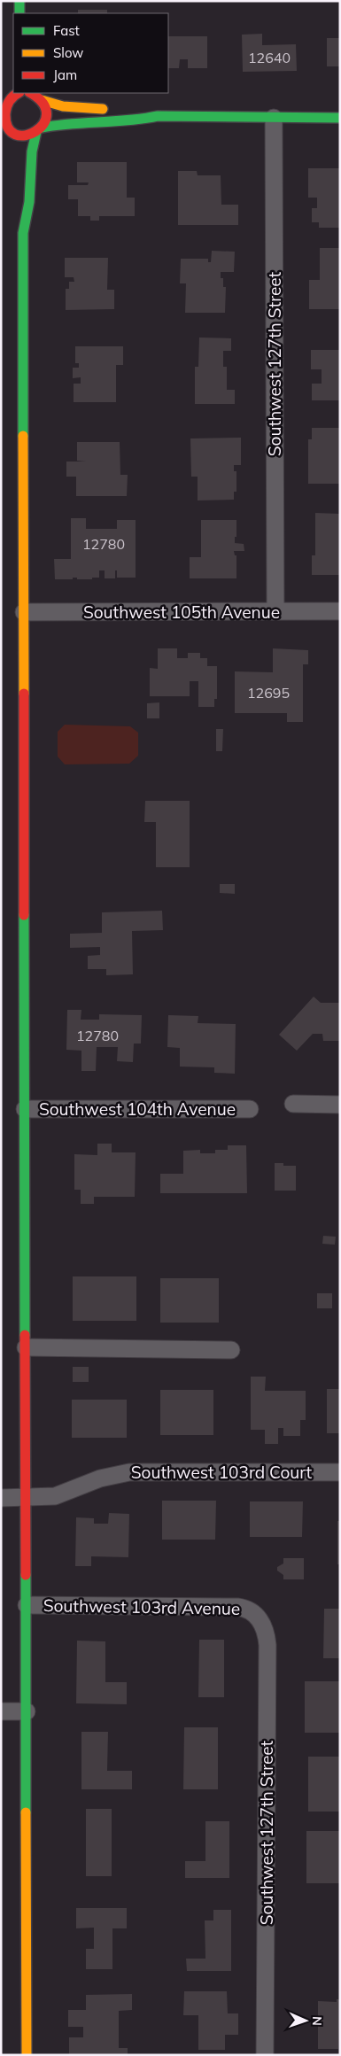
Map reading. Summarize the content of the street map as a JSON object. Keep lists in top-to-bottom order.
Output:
{
  "streets": {
    "street": [
      "Southwest 127th Street",
      "Southwest 105th Avenue",
      "Southwest 104th Avenue",
      "Southwest 103rd Court",
      "Southwest 103rd Avenue"
    ]
  },
  "crossings": [
    ["Southwest 127th Street", "Southwest 105th Avenue"],
    ["Southwest 127th Street", "Southwest 103rd Avenue"]
  ],
  "house_numbers": [
    "12640",
    "12780",
    "12695",
    "12780"
  ],
  "legend": ["Fast", "Slow", "Jam"],
  "north": "right"
}
